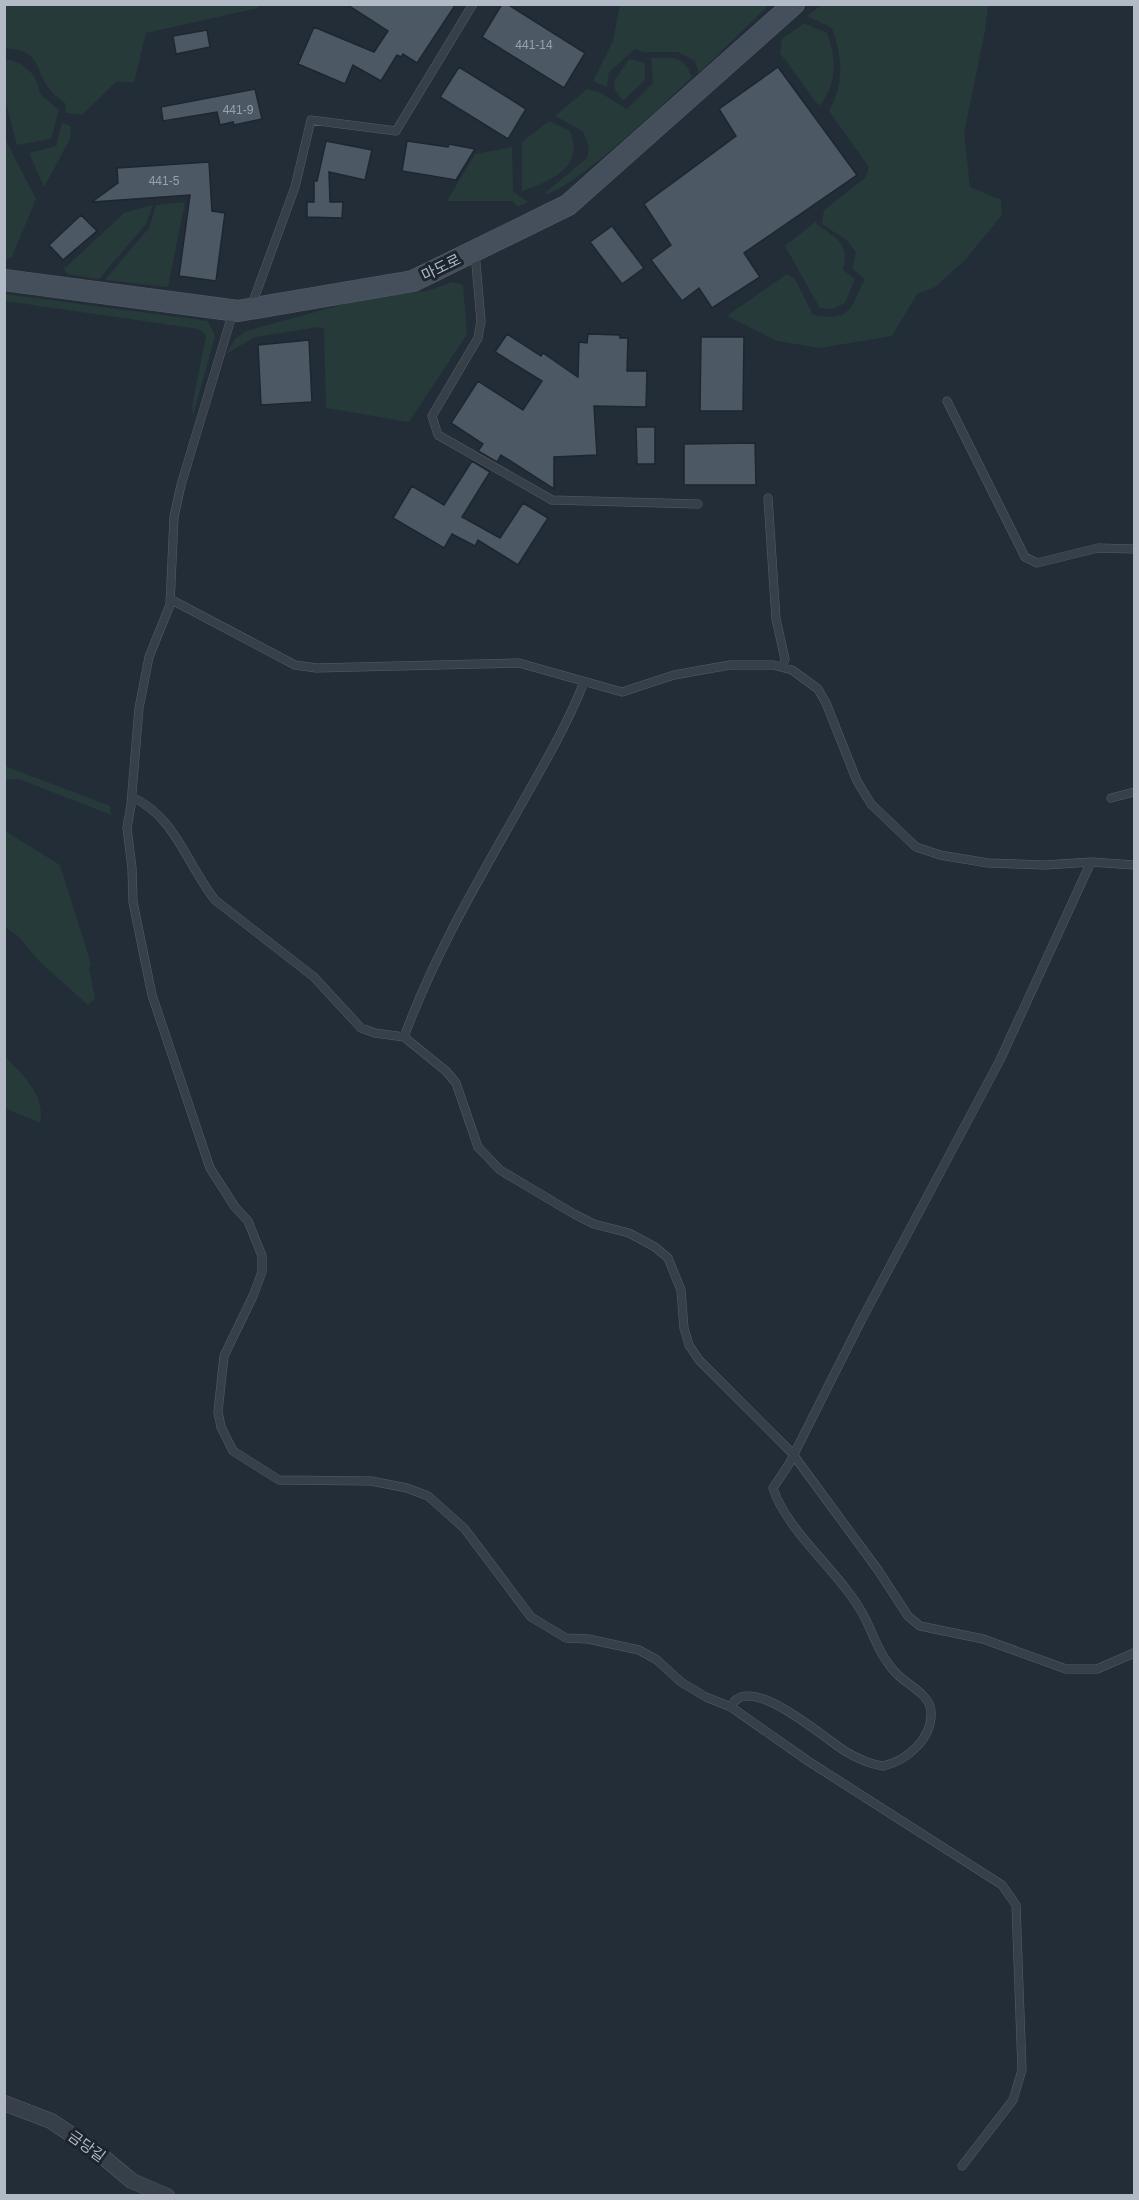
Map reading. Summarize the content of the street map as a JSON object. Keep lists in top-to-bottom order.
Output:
{
  "streets": {
    "main road": ["마도로"],
    "street": ["금당길"]
  },
  "house_numbers": ["441-14", "441-9", "441-5"]
}
